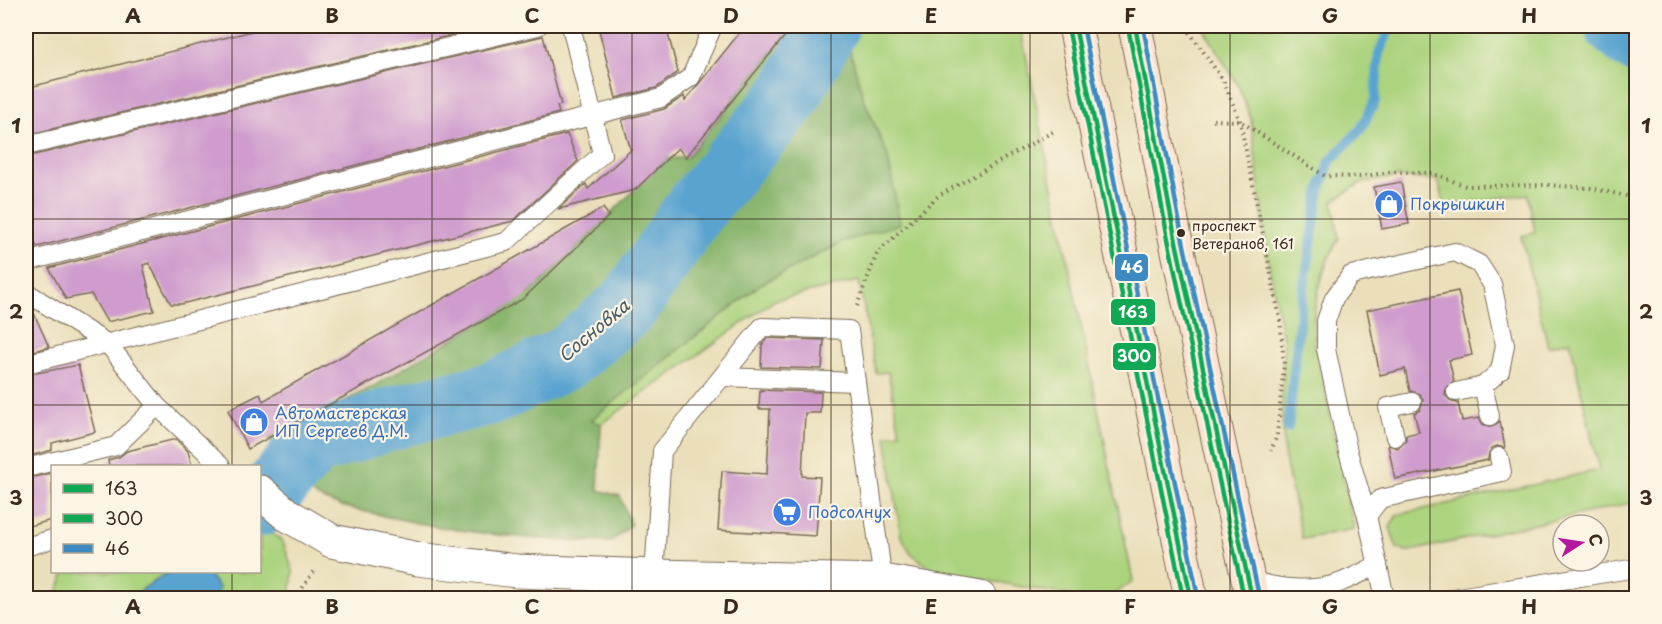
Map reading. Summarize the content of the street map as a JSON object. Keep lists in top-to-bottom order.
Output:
{
  "water": ["Сосновка"],
  "places": {
    "shop": ["Покрышкин", "Автомастерская ИП Сергеев Д.М."],
    "other": ["проспект Ветеранов, 161"],
    "supermarket": ["Подсолнух"]
  },
  "lines": ["transit line 163", "transit line 46", "transit line 300"],
  "legend": ["163", "300", "46"],
  "north": "right",
  "grid": {
    "columns": [
      "A",
      "B",
      "C",
      "D",
      "E",
      "F",
      "G",
      "H"
    ],
    "rows": ["1", "2", "3"]
  }
}
